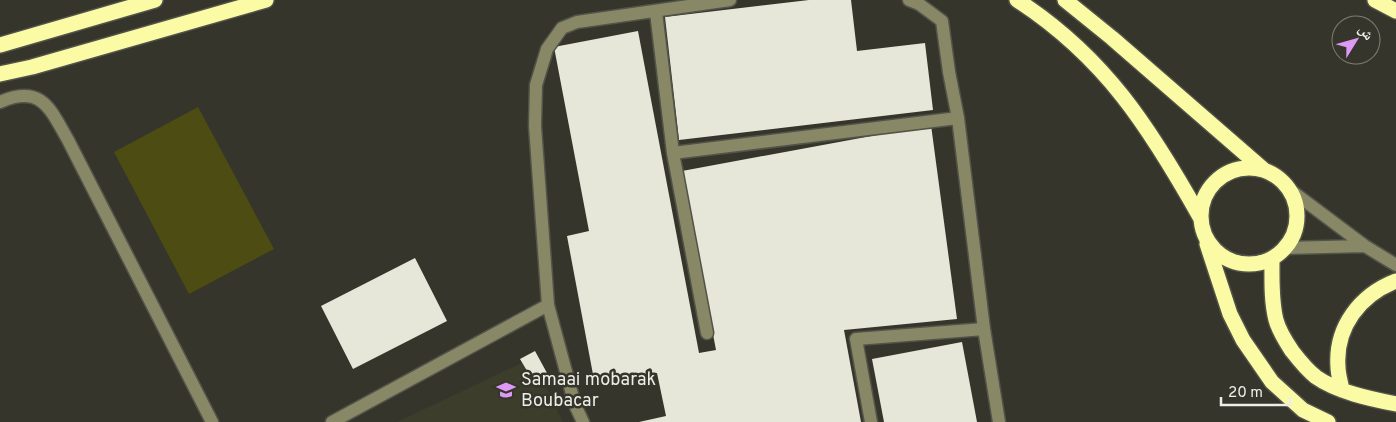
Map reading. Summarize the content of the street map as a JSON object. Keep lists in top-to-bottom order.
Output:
{
  "places": {
    "school or university": ["Samaai mobarak Boubacar"]
  },
  "scale_bar": "20 m",
  "north": "top right"
}
